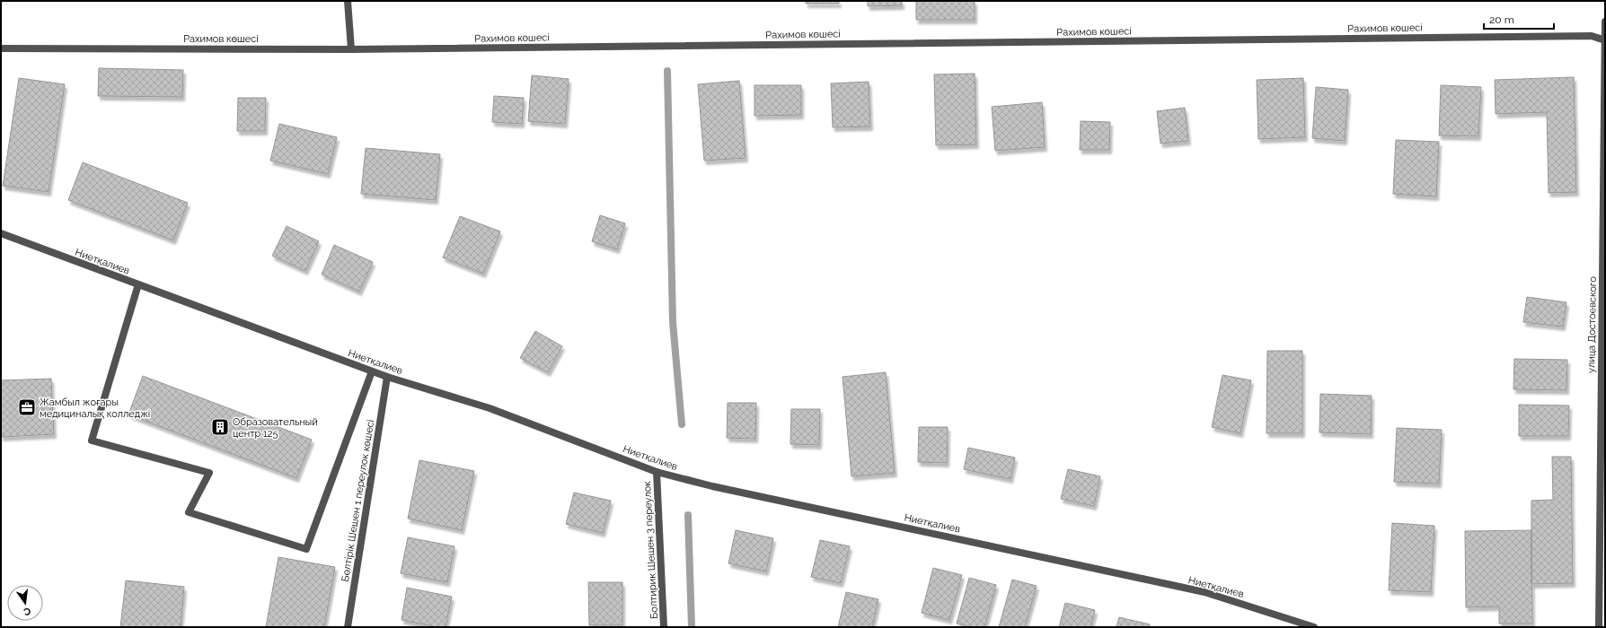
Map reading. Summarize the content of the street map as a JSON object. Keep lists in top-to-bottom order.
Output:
{
  "streets": {
    "street": [
      "Рахимов көшесі",
      "Ниетқалиев",
      "улица Достоевского",
      "Бөлтірік Шешен 1 переулок көшесі",
      "Болтирик Шешен 3 переулок"
    ]
  },
  "crossings": [
    ["Рахимов көшесі", "улица Достоевского"],
    ["Ниетқалиев", "Бөлтірік Шешен 1 переулок көшесі"],
    ["Ниетқалиев", "Болтирик Шешен 3 переулок"]
  ],
  "places": {
    "office": ["Жамбыл жоғары медициналық колледжі"],
    "building": ["Образовательный центр 125"]
  },
  "scale_bar": "20 m",
  "north": "bottom"
}
